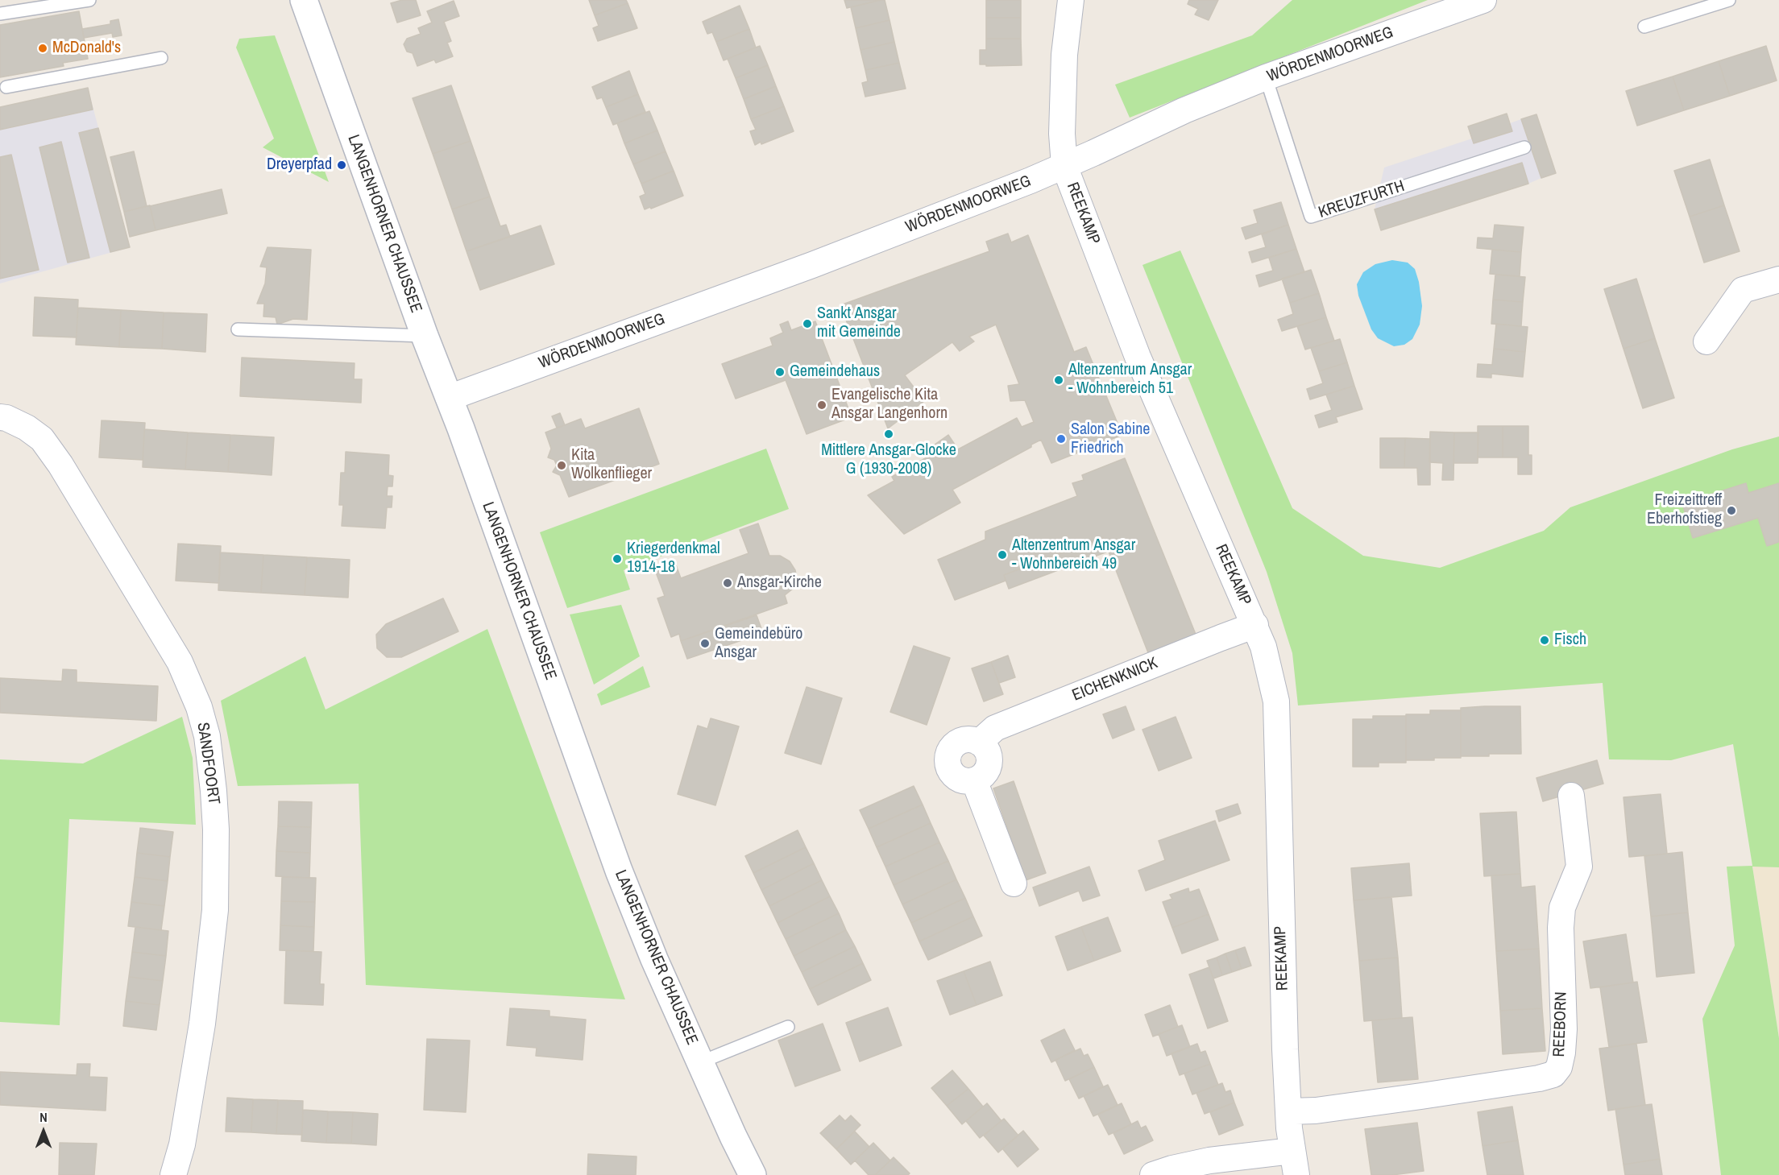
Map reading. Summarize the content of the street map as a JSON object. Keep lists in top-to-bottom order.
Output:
{
  "streets": {
    "main road": ["LANGENHORNER CHAUSSEE"],
    "street": [
      "WÖRDENMOORWEG",
      "REEKAMP",
      "EICHENKNICK",
      "SANDFOORT",
      "REEBORN"
    ],
    "lane": ["KREUZFURTH"]
  },
  "crossings": [
    ["WÖRDENMOORWEG", "KREUZFURTH"],
    ["WÖRDENMOORWEG", "REEKAMP"],
    ["WÖRDENMOORWEG", "LANGENHORNER CHAUSSEE"],
    ["REEKAMP", "EICHENKNICK"],
    ["REEKAMP", "REEBORN"]
  ],
  "places": [
    "McDonald's",
    "Dreyerpfad",
    "Sankt Ansgar mit Gemeinde",
    "Gemeindehaus",
    "Altenzentrum Ansgar - Wohnbereich 51",
    "Evangelische Kita Ansgar Langenhorn",
    "Mittlere Ansgar-Glocke G (1930-2008)",
    "Salon Sabine Friedrich",
    "Kita Wolkenflieger",
    "Freizeittreff Eberhofstieg",
    "Altenzentrum Ansgar - Wohnbereich 49",
    "Kriegerdenkmal 1914-18",
    "Ansgar-Kirche",
    "Fisch",
    "Gemeindebüro Ansgar"
  ],
  "north": "top"
}
